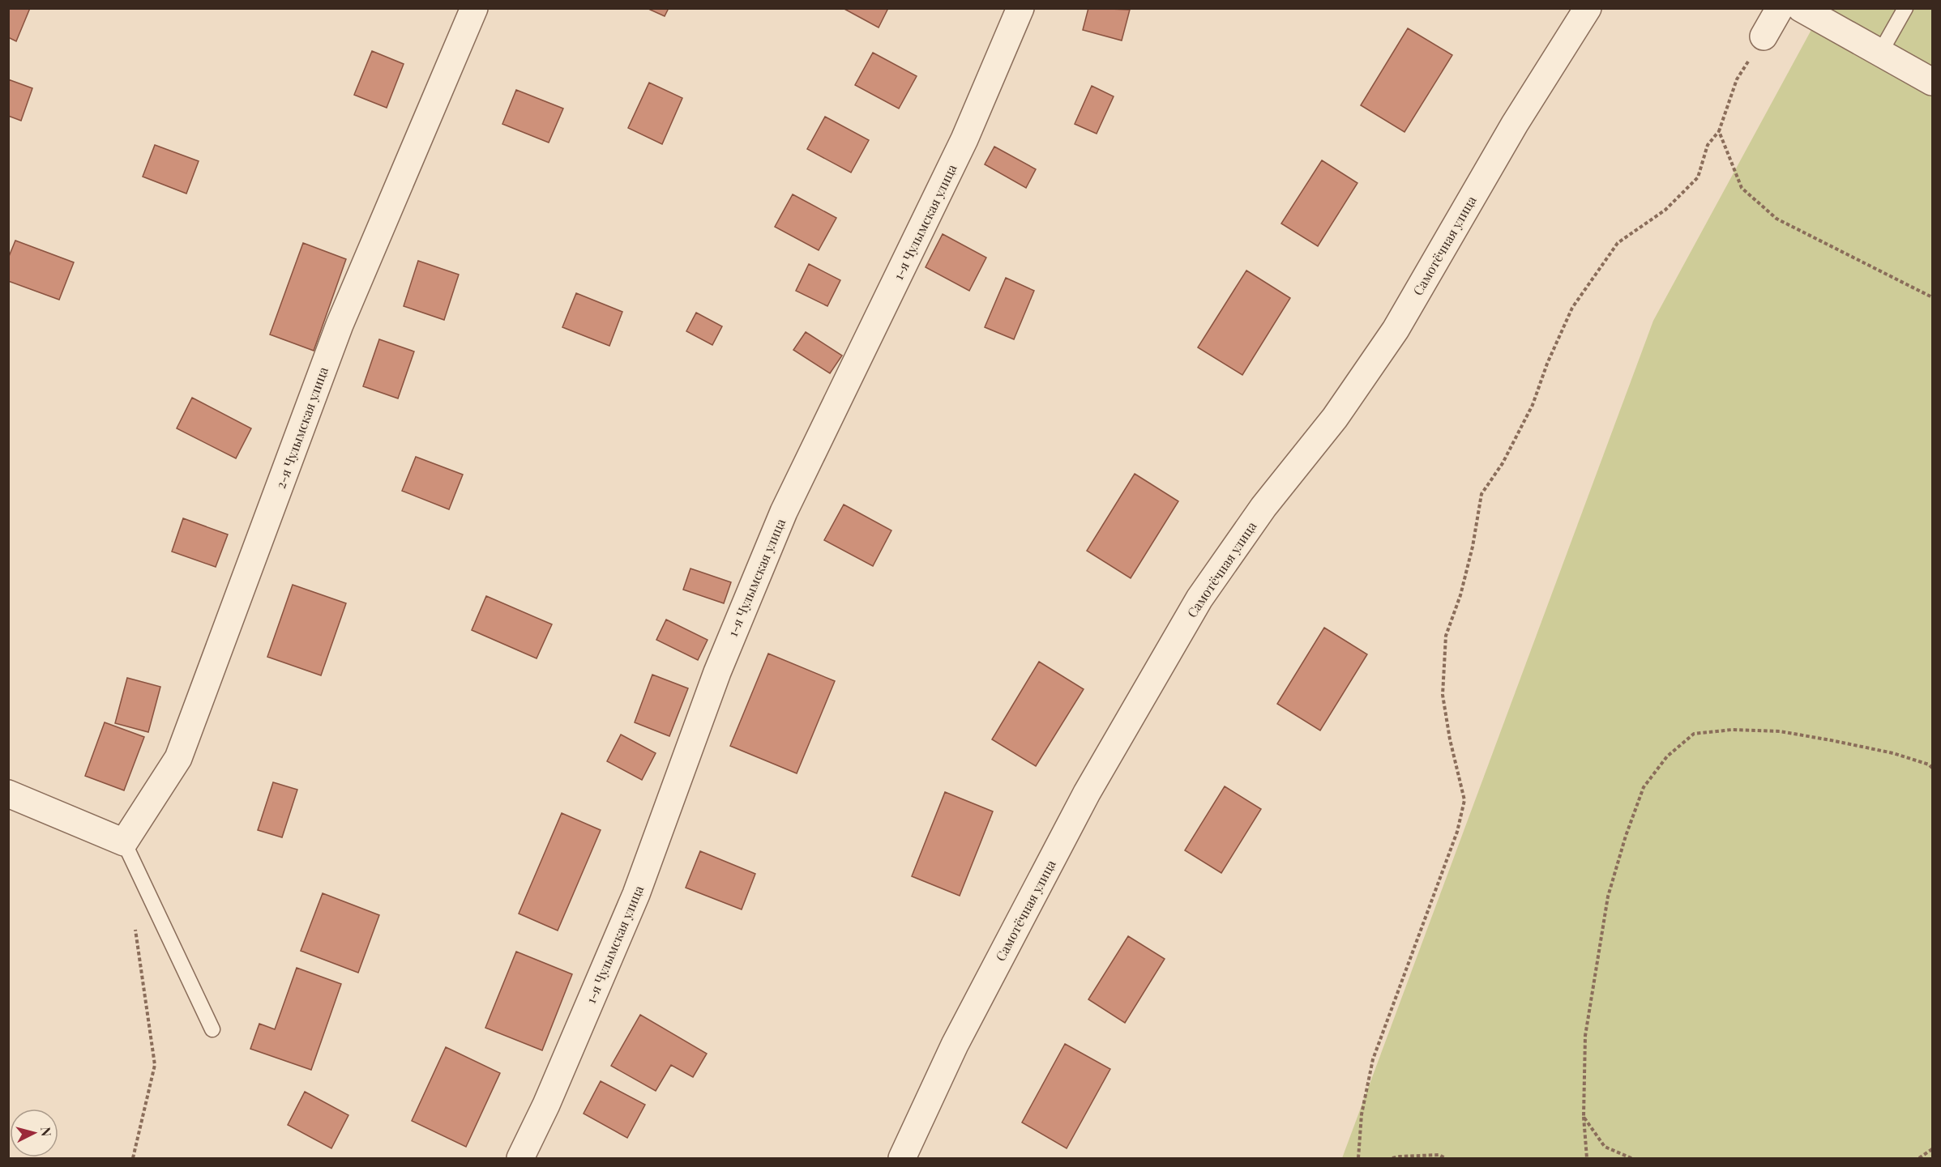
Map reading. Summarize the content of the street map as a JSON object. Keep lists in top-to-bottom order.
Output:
{
  "streets": {
    "street": ["1-я Чулымская улица", "Самотёчная улица", "2-я Чулымская улица"]
  },
  "north": "right"
}
